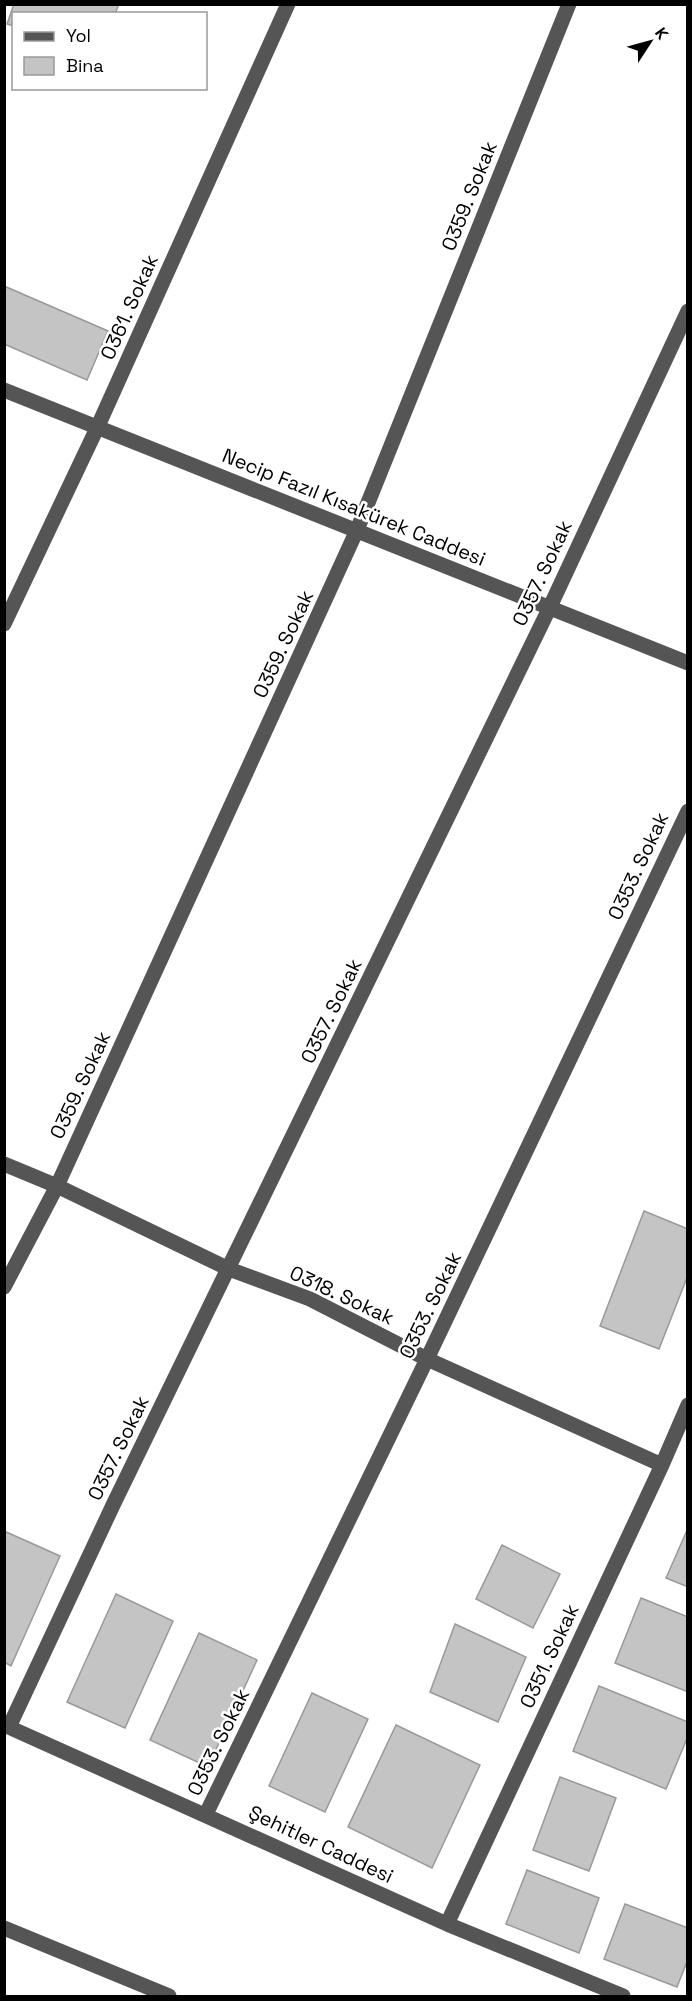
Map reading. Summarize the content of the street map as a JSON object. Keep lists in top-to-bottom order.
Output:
{
  "streets": {
    "street": [
      "0359. Sokak",
      "0361. Sokak",
      "Necip Fazıl Kısakürek Caddesi",
      "0357. Sokak",
      "0353. Sokak",
      "0318. Sokak",
      "0351. Sokak",
      "Şehitler Caddesi"
    ]
  },
  "crossings": [
    ["0359. Sokak", "Necip Fazıl Kısakürek Caddesi"],
    ["0359. Sokak", "0318. Sokak"],
    ["0361. Sokak", "Necip Fazıl Kısakürek Caddesi"],
    ["Necip Fazıl Kısakürek Caddesi", "0357. Sokak"],
    ["0357. Sokak", "0318. Sokak"],
    ["0357. Sokak", "Şehitler Caddesi"],
    ["0353. Sokak", "0318. Sokak"],
    ["0353. Sokak", "Şehitler Caddesi"],
    ["0318. Sokak", "0351. Sokak"],
    ["0351. Sokak", "Şehitler Caddesi"]
  ],
  "legend": ["Yol", "Bina"],
  "north": "top right"
}
